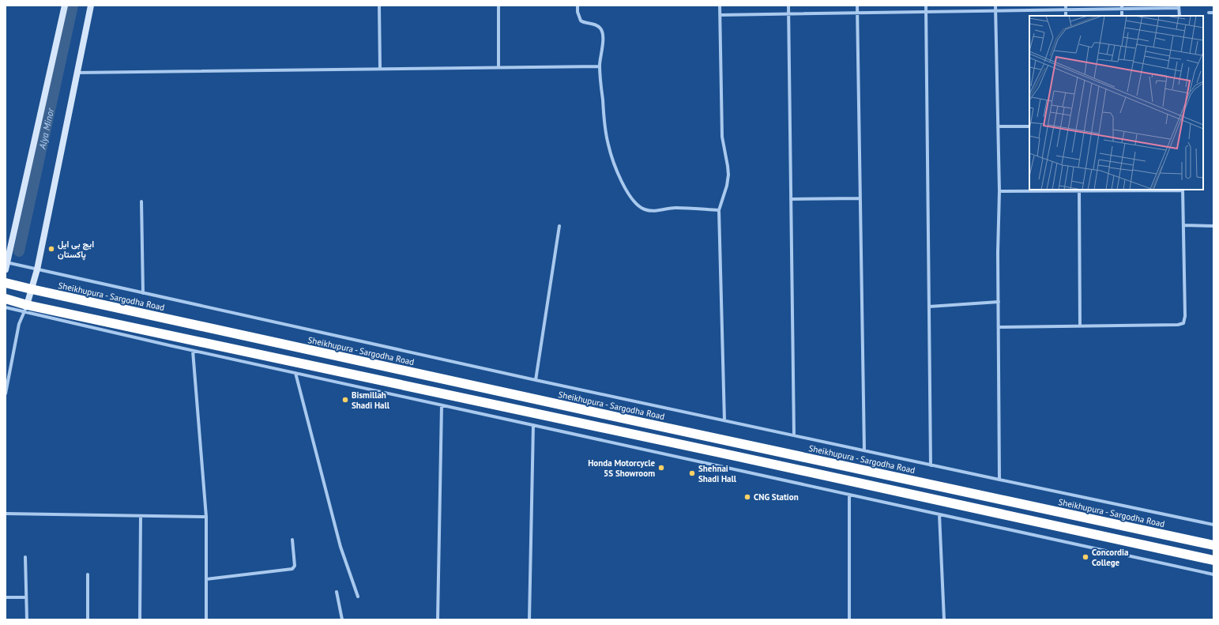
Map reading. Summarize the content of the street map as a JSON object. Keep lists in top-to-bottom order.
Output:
{
  "streets": {
    "highway": ["Sheikhupura - Sargodha Road"]
  },
  "water": ["Alya Minor"],
  "places": [
    "ایچ بی ایل پاکستان",
    "Bismillah Shadi Hall",
    "Honda Motorcycle 5S Showroom",
    "Shehnai Shadi Hall",
    "CNG Station",
    "Concordia College"
  ]
}
